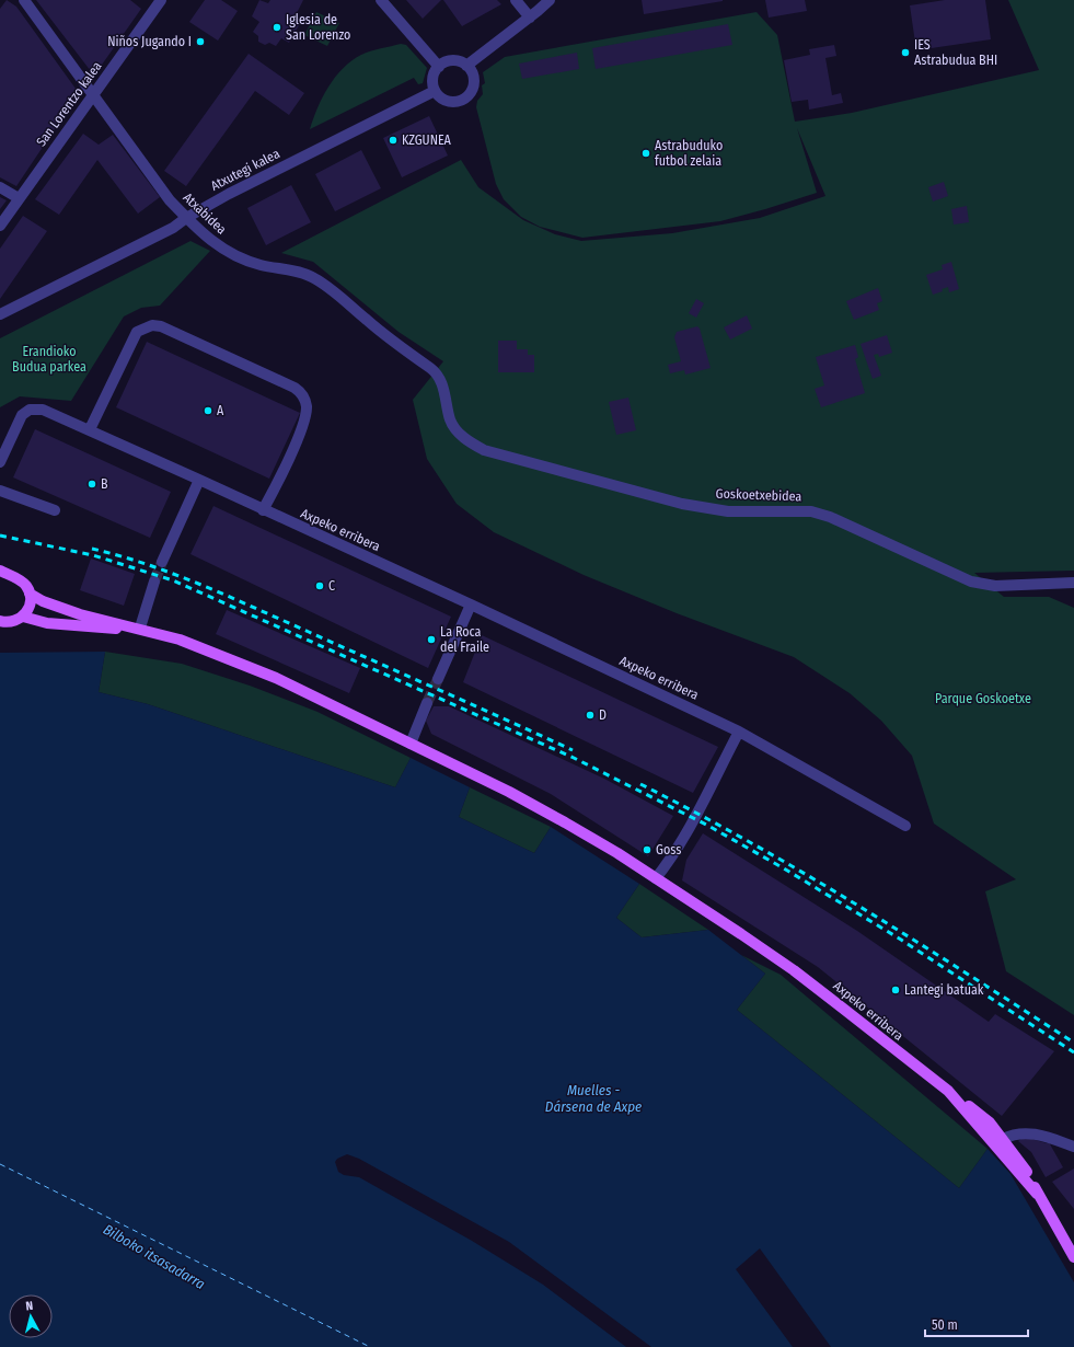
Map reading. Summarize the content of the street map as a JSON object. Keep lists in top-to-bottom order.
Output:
{
  "streets": {
    "main road": ["Axpeko erribera"],
    "street": [
      "San Lorentzo kalea",
      "Atxutegi kalea",
      "Atxabidea",
      "Goskoetxebidea"
    ]
  },
  "crossings": [
    ["San Lorentzo kalea", "Atxabidea"],
    ["Atxutegi kalea", "Atxabidea"],
    ["Atxabidea", "Goskoetxebidea"]
  ],
  "water": ["Muelles - Dársena de Axpe", "Bilboko itsasadarra"],
  "parks": ["Erandioko Budua parkea", "Parque Goskoetxe"],
  "places": [
    "Iglesia de San Lorenzo",
    "Niños Jugando I",
    "IES Astrabudua BHI",
    "KZGUNEA",
    "Astrabuduko futbol zelaia",
    "A",
    "B",
    "C",
    "La Roca del Fraile",
    "D",
    "Goss",
    "Lantegi batuak"
  ],
  "scale_bar": "50 m",
  "north": "top"
}
